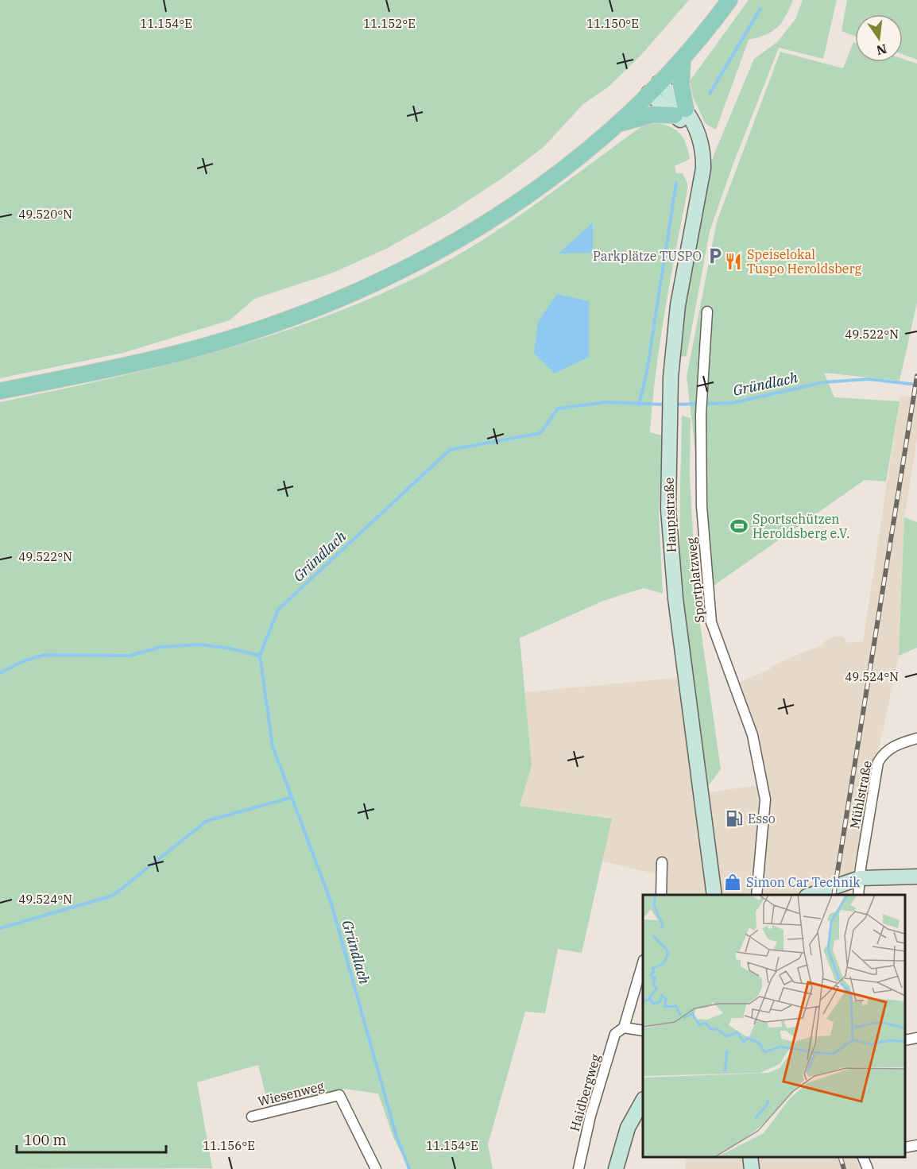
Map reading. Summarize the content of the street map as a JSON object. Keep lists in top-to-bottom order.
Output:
{
  "streets": {
    "street": [
      "Hauptstraße",
      "Sportplatzweg",
      "Mühlstraße",
      "Haidbergweg",
      "Wiesenweg"
    ]
  },
  "water": ["Gründlach"],
  "places": {
    "parking": ["Parkplätze TUSPO"],
    "restaurant": ["Speiselokal Tuspo Heroldsberg"],
    "sports": ["Sportschützen Heroldsberg e.V."],
    "fuel station": ["Esso"],
    "shop": ["Simon Car Technik"]
  },
  "scale_bar": "100 m",
  "north": "bottom",
  "coordinates": [
    "11.154°E",
    "11.152°E",
    "11.150°E",
    "49.520°N",
    "49.522°N",
    "49.524°N",
    "11.156°E"
  ]
}
